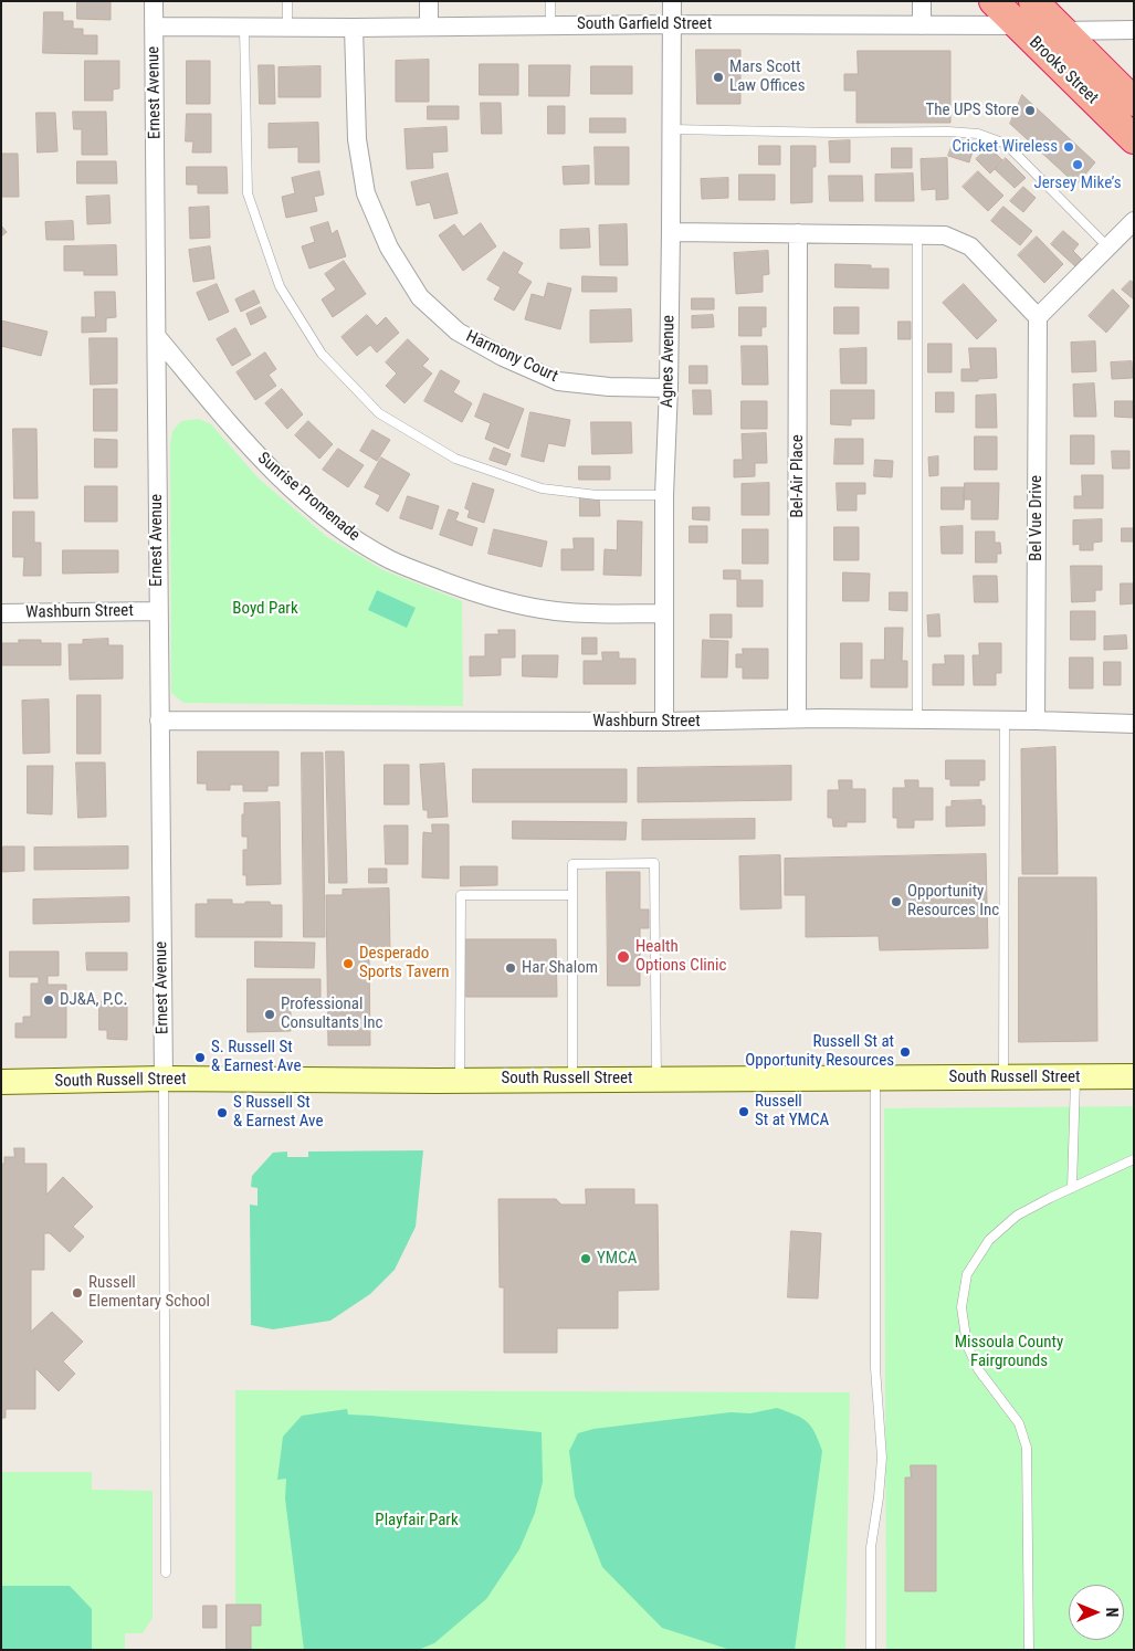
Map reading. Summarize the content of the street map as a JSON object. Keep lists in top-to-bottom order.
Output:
{
  "streets": {
    "highway": ["Brooks Street"],
    "main road": ["South Russell Street"],
    "street": [
      "South Garfield Street",
      "Ernest Avenue",
      "Harmony Court",
      "Agnes Avenue",
      "Bel-Air Place",
      "Sunrise Promenade",
      "Bel Vue Drive",
      "Washburn Street"
    ]
  },
  "crossings": [
    ["South Garfield Street", "Brooks Street"],
    ["South Garfield Street", "Ernest Avenue"],
    ["South Garfield Street", "Harmony Court"],
    ["South Garfield Street", "Agnes Avenue"],
    ["Ernest Avenue", "Sunrise Promenade"],
    ["Ernest Avenue", "Washburn Street"],
    ["Ernest Avenue", "South Russell Street"],
    ["Harmony Court", "Agnes Avenue"],
    ["Agnes Avenue", "Sunrise Promenade"],
    ["Agnes Avenue", "Washburn Street"],
    ["Bel-Air Place", "Washburn Street"],
    ["Bel Vue Drive", "Washburn Street"]
  ],
  "parks": ["Boyd Park", "Missoula County Fairgrounds", "Playfair Park"],
  "places": [
    "Mars Scott Law Offices",
    "The UPS Store",
    "Cricket Wireless",
    "Jersey Mike’s",
    "Opportunity Resources Inc",
    "Health Options Clinic",
    "Desperado Sports Tavern",
    "Har Shalom",
    "DJ&A, P.C.",
    "Professional Consultants Inc",
    "Russell St at Opportunity Resources",
    "S. Russell St & Earnest Ave",
    "Russell St at YMCA",
    "S Russell St & Earnest Ave",
    "YMCA",
    "Russell Elementary School"
  ],
  "north": "right"
}
